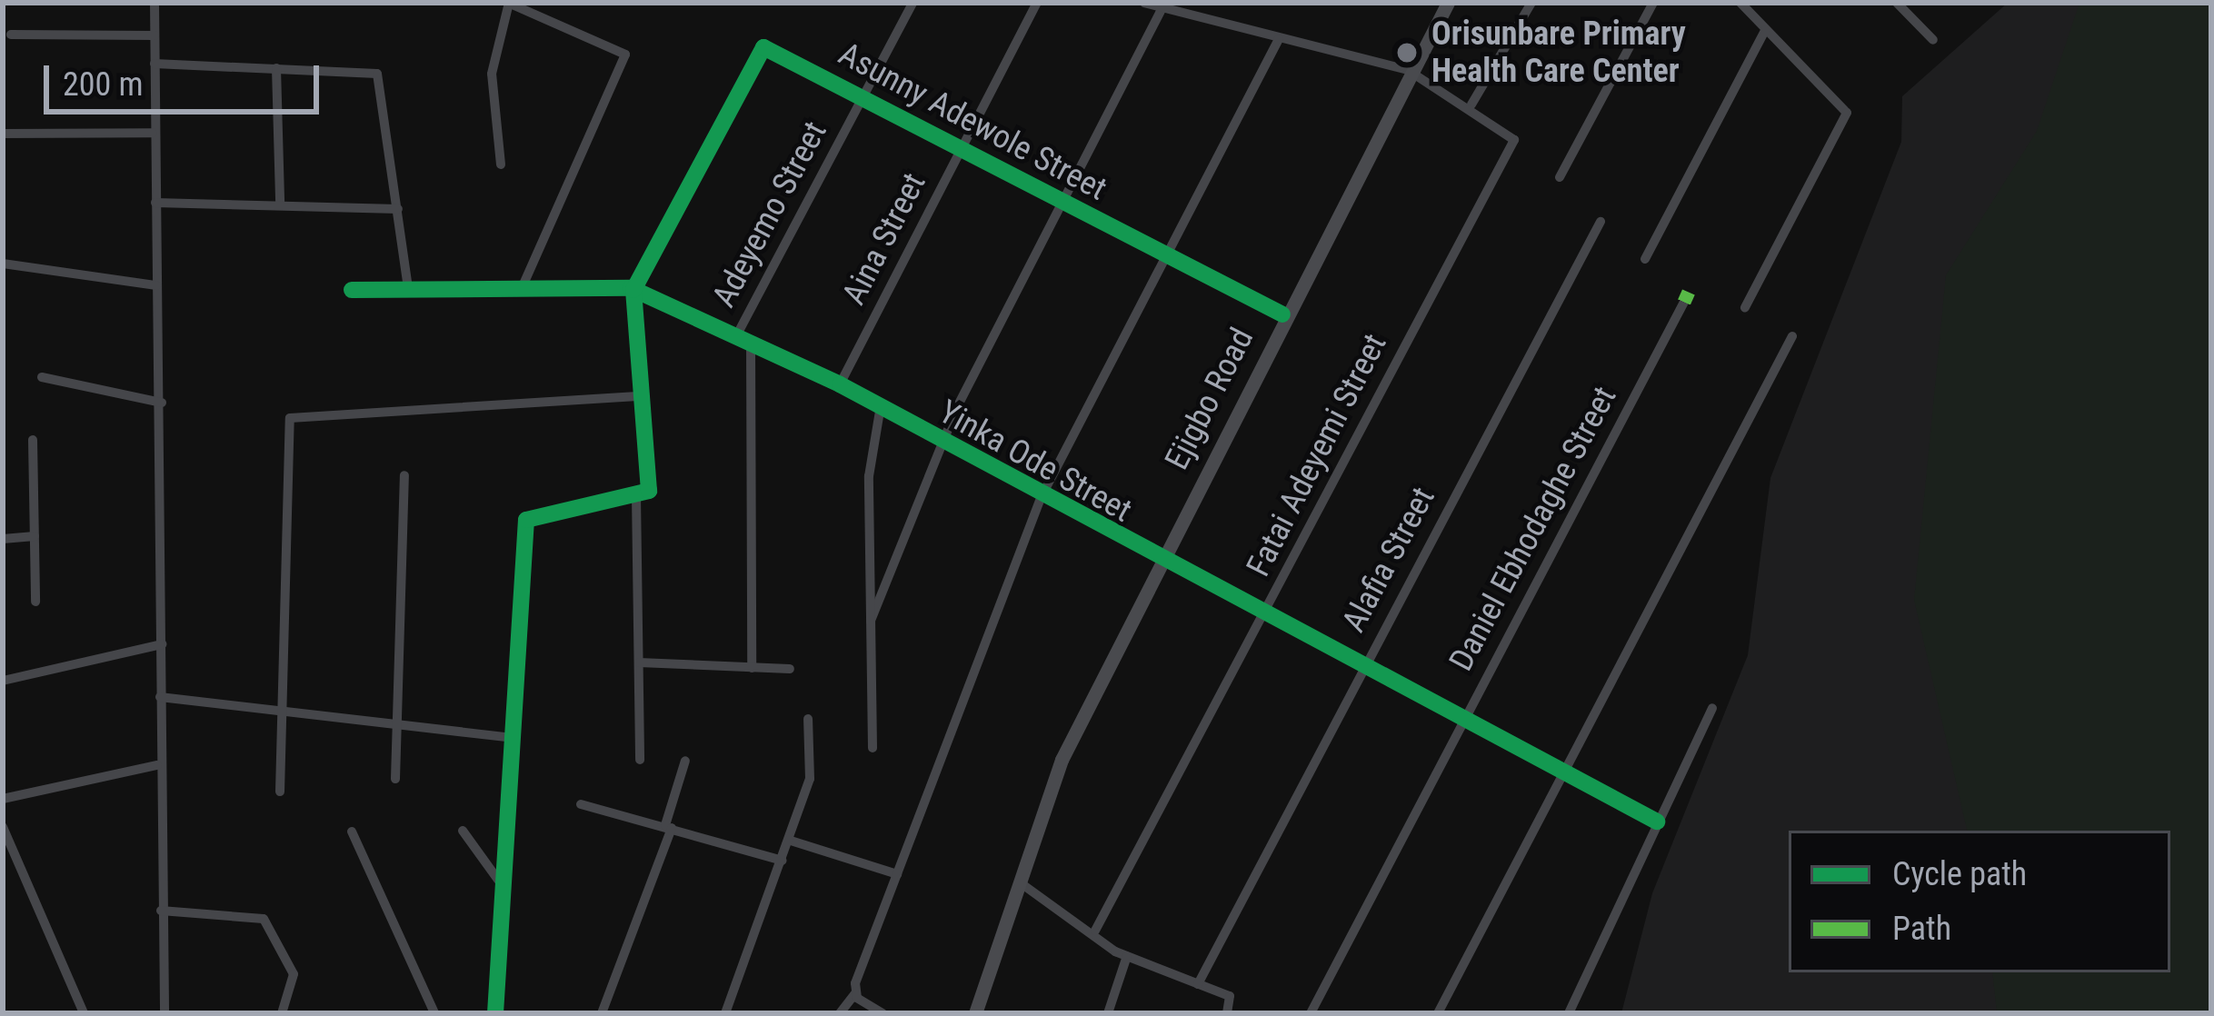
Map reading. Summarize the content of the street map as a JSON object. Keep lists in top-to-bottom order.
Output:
{
  "streets": {
    "street": [
      "Asunny Adewole Street",
      "Adeyemo Street",
      "Aina Street",
      "Ejigbo Road",
      "Fatai Adeyemi Street",
      "Yinka Ode Street",
      "Daniel Ebhodaghe Street",
      "Alafia Street"
    ]
  },
  "crossings": [
    ["Asunny Adewole Street", "Adeyemo Street"],
    ["Asunny Adewole Street", "Aina Street"],
    ["Asunny Adewole Street", "Ejigbo Road"],
    ["Asunny Adewole Street", "Yinka Ode Street"],
    ["Adeyemo Street", "Yinka Ode Street"],
    ["Aina Street", "Yinka Ode Street"],
    ["Ejigbo Road", "Fatai Adeyemi Street"],
    ["Ejigbo Road", "Yinka Ode Street"],
    ["Fatai Adeyemi Street", "Yinka Ode Street"],
    ["Yinka Ode Street", "Daniel Ebhodaghe Street"],
    ["Yinka Ode Street", "Alafia Street"]
  ],
  "places": ["Orisunbare Primary Health Care Center"],
  "legend": ["Cycle path", "Path"],
  "scale_bar": "200 m"
}
